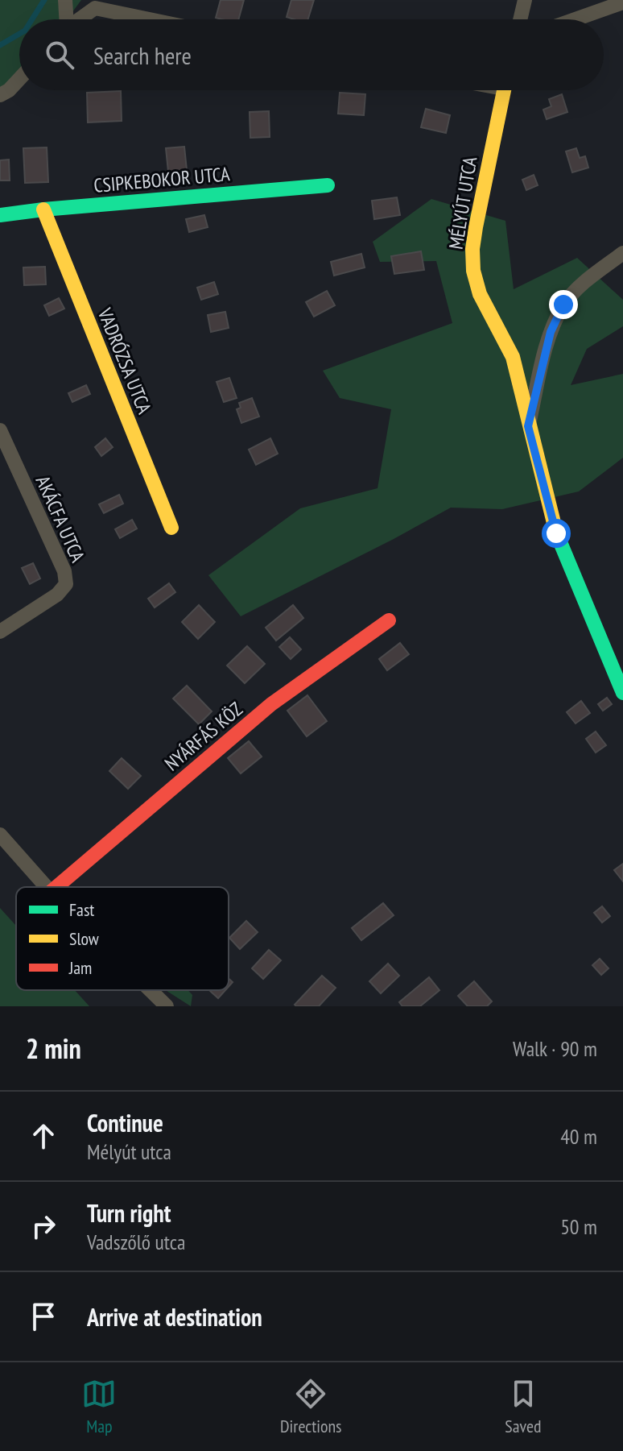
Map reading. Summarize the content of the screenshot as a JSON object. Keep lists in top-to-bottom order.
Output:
{
  "streets": {
    "street": [
      "CSIPKEBOKOR UTCA",
      "MÉLYÚT UTCA",
      "VADRÓZSA UTCA",
      "AKÁCFA UTCA",
      "NYÁRFÁS KÖZ"
    ]
  },
  "crossings": [
    ["CSIPKEBOKOR UTCA", "VADRÓZSA UTCA"]
  ],
  "legend": ["Fast", "Slow", "Jam"],
  "page": {
    "search": "Search here",
    "heading": ["2 min", "Walk · 90 m"],
    "list": [
      ["Continue", "Mélyút utca", "40 m"],
      ["Turn right", "Vadszőlő utca", "50 m"],
      "Arrive at destination"
    ],
    "nav": ["Map", "Directions", "Saved"]
  }
}
